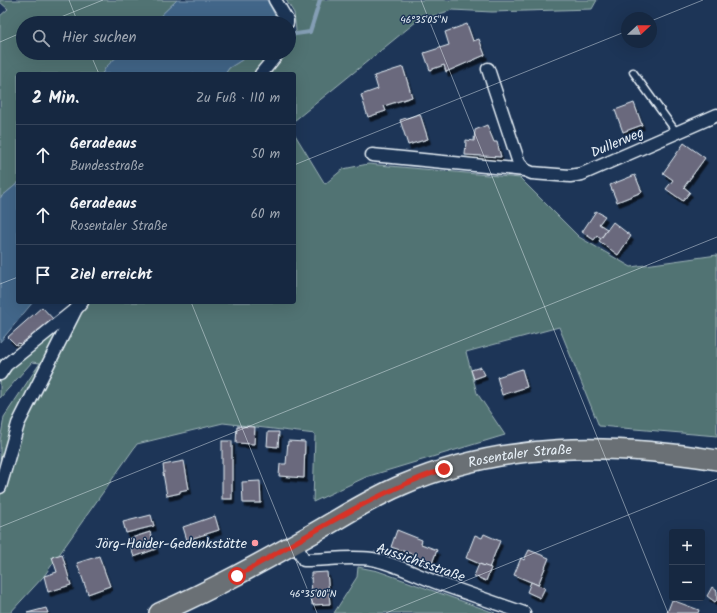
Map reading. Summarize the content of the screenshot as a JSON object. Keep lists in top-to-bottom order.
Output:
{
  "streets": {
    "main road": ["Rosentaler Straße"],
    "street": ["Dullerweg", "Aussichtsstraße"]
  },
  "crossings": [
    ["Rosentaler Straße", "Aussichtsstraße"]
  ],
  "places": ["Jörg-Haider-Gedenkstätte"],
  "north": "right",
  "page": {
    "search": "Hier suchen",
    "heading": ["2 Min.", "Zu Fuß · 110 m"],
    "list": [
      ["Geradeaus", "Bundesstraße", "50 m"],
      ["Geradeaus", "Rosentaler Straße", "60 m"],
      "Ziel erreicht"
    ],
    "map_buttons": ["+", "−"]
  },
  "coordinates": ["46°35'05\"N", "46°35'00\"N"]
}
